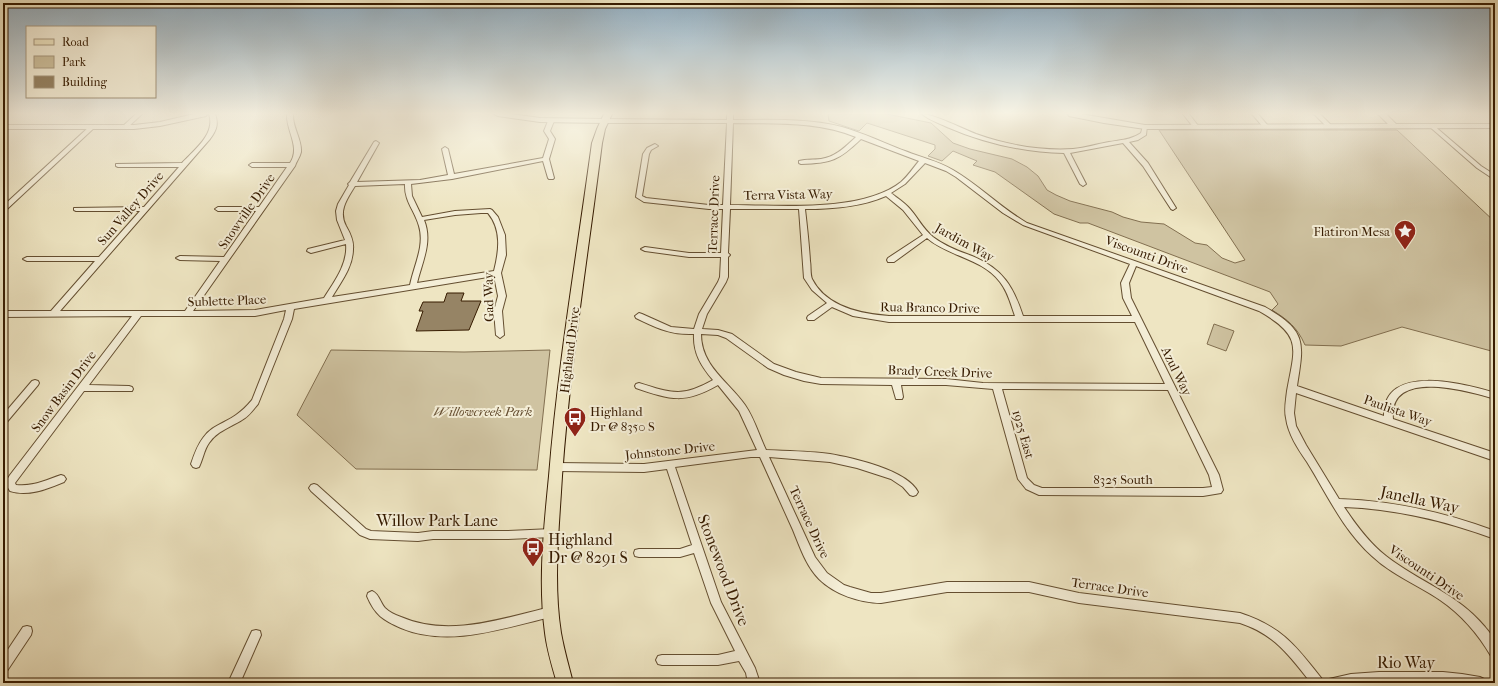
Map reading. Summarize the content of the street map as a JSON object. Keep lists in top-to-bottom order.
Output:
{
  "streets": {
    "main road": ["Highland Drive"],
    "street": [
      "Terra Vista Way",
      "Sun Valley Drive",
      "Snowville Drive",
      "Terrace Drive",
      "Jardim Way",
      "Viscounti Drive",
      "Gad Way",
      "Sublette Place",
      "Rua Branco Drive",
      "Brady Creek Drive",
      "Azul Way",
      "Snow Basin Drive",
      "Paulista Way",
      "1925 East",
      "Johnstone Drive",
      "8325 South",
      "Janella Way",
      "Willow Park Lane",
      "Stonewood Drive",
      "Rio Way"
    ]
  },
  "crossings": [
    ["Terra Vista Way", "Terrace Drive"],
    ["Terra Vista Way", "Jardim Way"],
    ["Terra Vista Way", "Viscounti Drive"],
    ["Terra Vista Way", "Rua Branco Drive"],
    ["Sun Valley Drive", "Sublette Place"],
    ["Snowville Drive", "Sublette Place"],
    ["Terrace Drive", "Brady Creek Drive"],
    ["Terrace Drive", "Johnstone Drive"],
    ["Jardim Way", "Rua Branco Drive"],
    ["Viscounti Drive", "Azul Way"],
    ["Viscounti Drive", "Paulista Way"],
    ["Viscounti Drive", "Janella Way"],
    ["Gad Way", "Sublette Place"],
    ["Sublette Place", "Snow Basin Drive"],
    ["Rua Branco Drive", "Azul Way"],
    ["Highland Drive", "Johnstone Drive"],
    ["Highland Drive", "Willow Park Lane"],
    ["Brady Creek Drive", "Azul Way"],
    ["Brady Creek Drive", "1925 East"],
    ["Azul Way", "8325 South"],
    ["1925 East", "8325 South"],
    ["Johnstone Drive", "Stonewood Drive"]
  ],
  "parks": ["Willowcreek Park"],
  "places": {
    "place": ["Flatiron Mesa"],
    "bus stop": ["Highland Dr @ 8350 S", "Highland Dr @ 8291 S"]
  },
  "legend": ["Road", "Park", "Building"]
}
